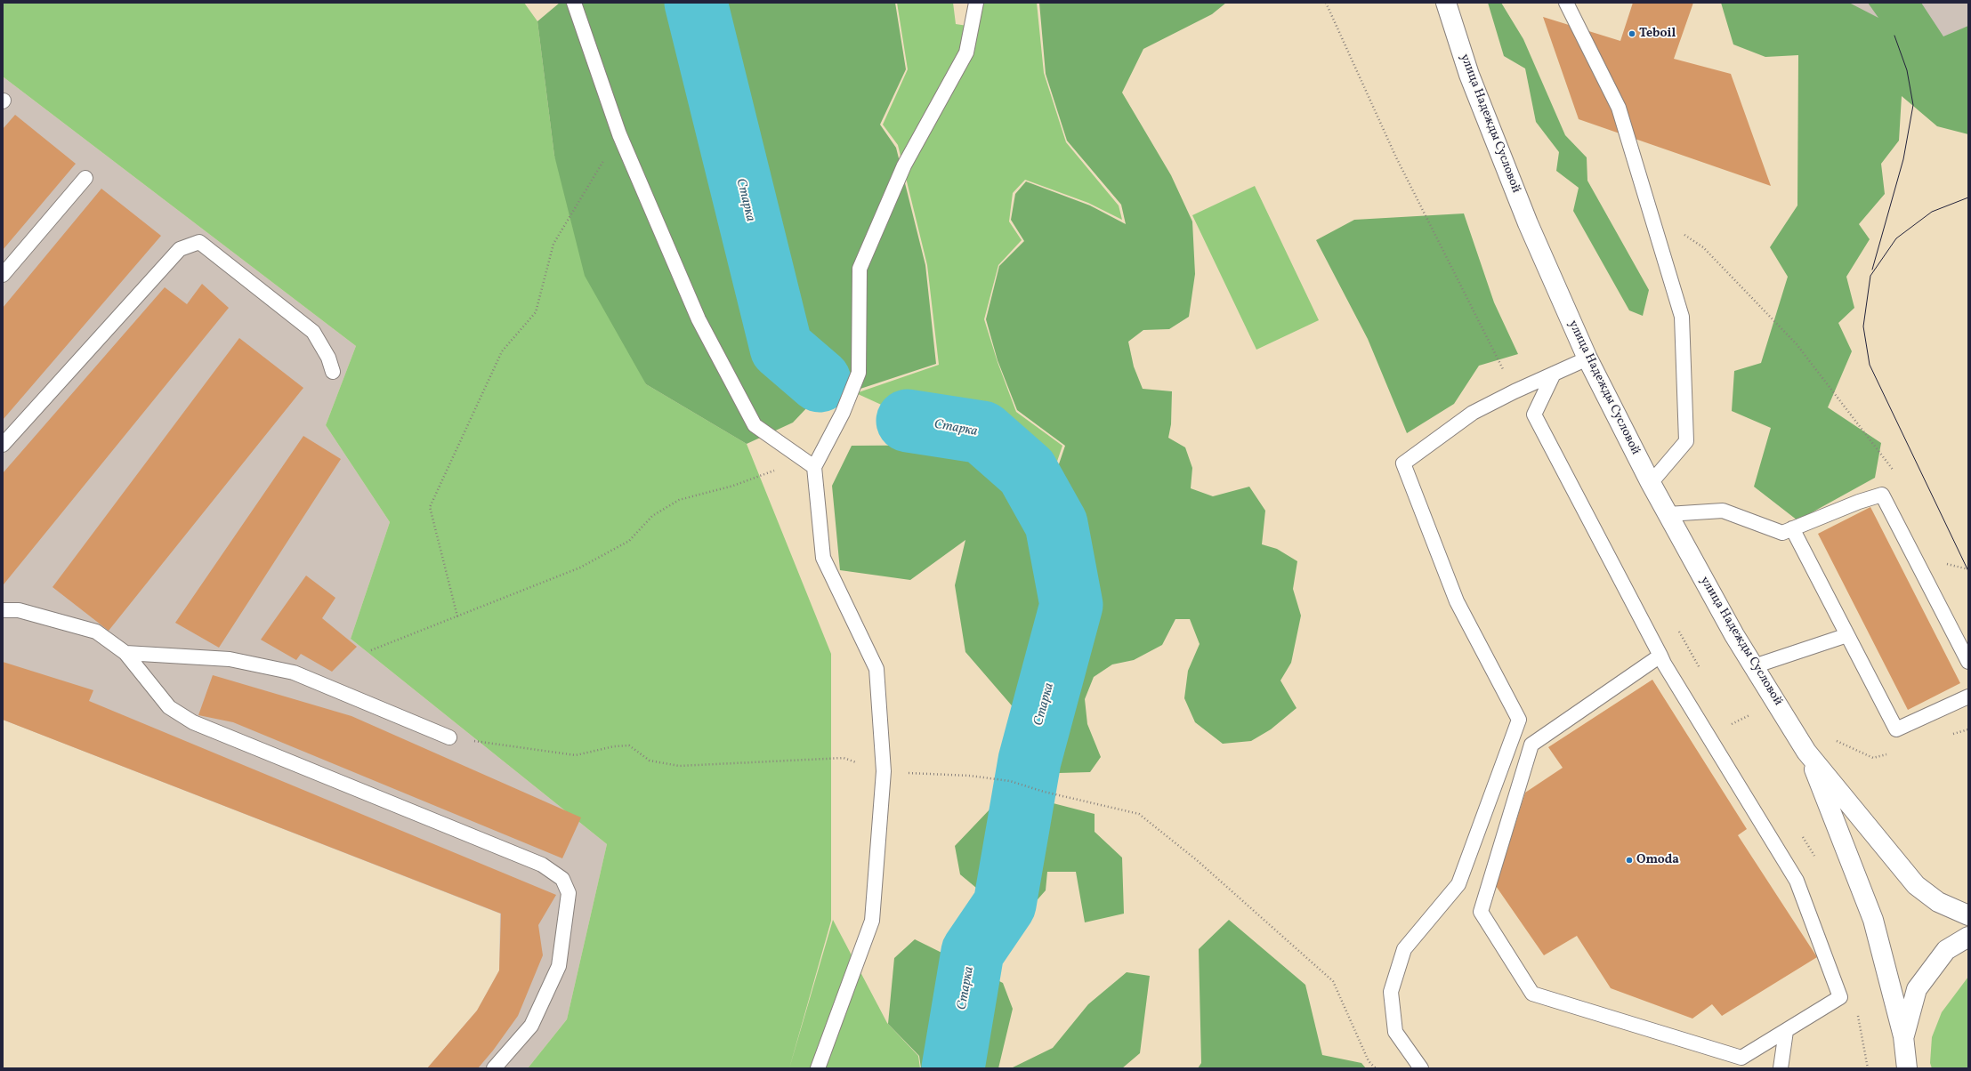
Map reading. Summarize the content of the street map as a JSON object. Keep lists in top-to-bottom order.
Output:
{
  "streets": {
    "main road": ["улица Надежды Сусловой"]
  },
  "water": ["Старка"],
  "places": ["Teboil", "Omoda"]
}
